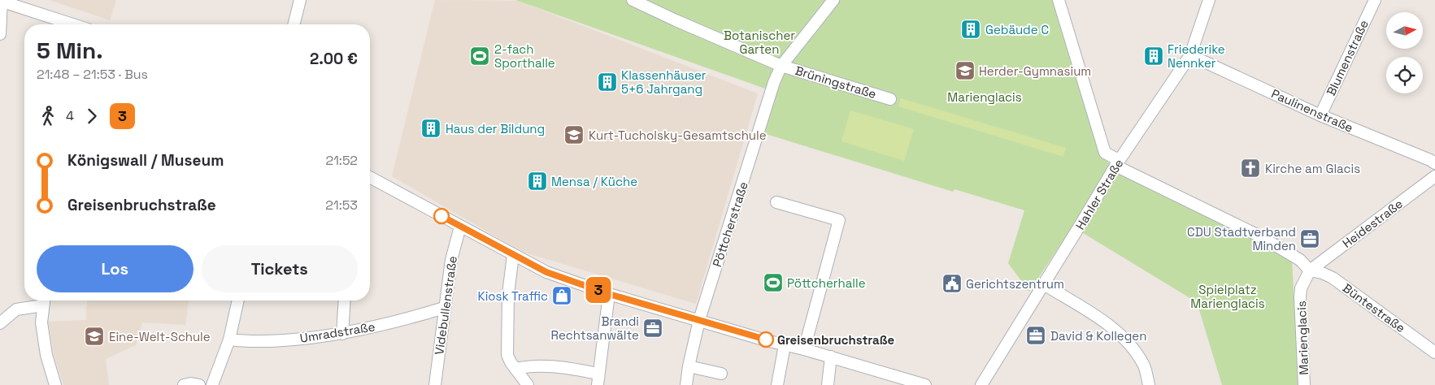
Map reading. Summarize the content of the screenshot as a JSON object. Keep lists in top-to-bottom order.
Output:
{
  "streets": {
    "street": [
      "Blumenstraße",
      "Brüningstraße",
      "Paulinenstraße",
      "Hahler Straße",
      "Heidestraße",
      "Pöttcherstraße",
      "Videbullenstraße",
      "Büntestraße",
      "Umradstraße",
      "Marienglacis"
    ]
  },
  "crossings": [
    ["Blumenstraße", "Paulinenstraße"],
    ["Brüningstraße", "Pöttcherstraße"],
    ["Paulinenstraße", "Hahler Straße"],
    ["Heidestraße", "Büntestraße"],
    ["Heidestraße", "Marienglacis"],
    ["Videbullenstraße", "Umradstraße"],
    ["Büntestraße", "Marienglacis"]
  ],
  "parks": ["Botanischer Garten", "Marienglacis", "Spielplatz Marienglacis"],
  "places": {
    "building": [
      "Gebäude C",
      "Friederike Nennker",
      "Klassenhäuser 5+6 Jahrgang",
      "Haus der Bildung",
      "Mensa / Küche"
    ],
    "sports": ["2-fach Sporthalle", "Pöttcherhalle"],
    "school or university": ["Herder-Gymnasium", "Kurt-Tucholsky-Gesamtschule", "Eine-Welt-Schule"],
    "church": ["Kirche am Glacis"],
    "office": ["CDU Stadtverband Minden", "Brandi Rechtsanwälte", "David & Kollegen"],
    "public building": ["Gerichtszentrum"],
    "shop": ["Kiosk Traffic"],
    "other": ["Greisenbruchstraße"]
  },
  "lines": ["bus line 3"],
  "north": "right",
  "page": {
    "on_map": "3",
    "heading": ["5 Min.", "21:48 – 21:53 · Bus", "2.00 €"],
    "legs": ["4", "3"],
    "list": [
      {
        "name": "Königswall / Museum",
        "value": "21:52"
      },
      {
        "name": "Greisenbruchstraße",
        "value": "21:53"
      }
    ],
    "buttons": ["Los", "Tickets"]
  }
}
